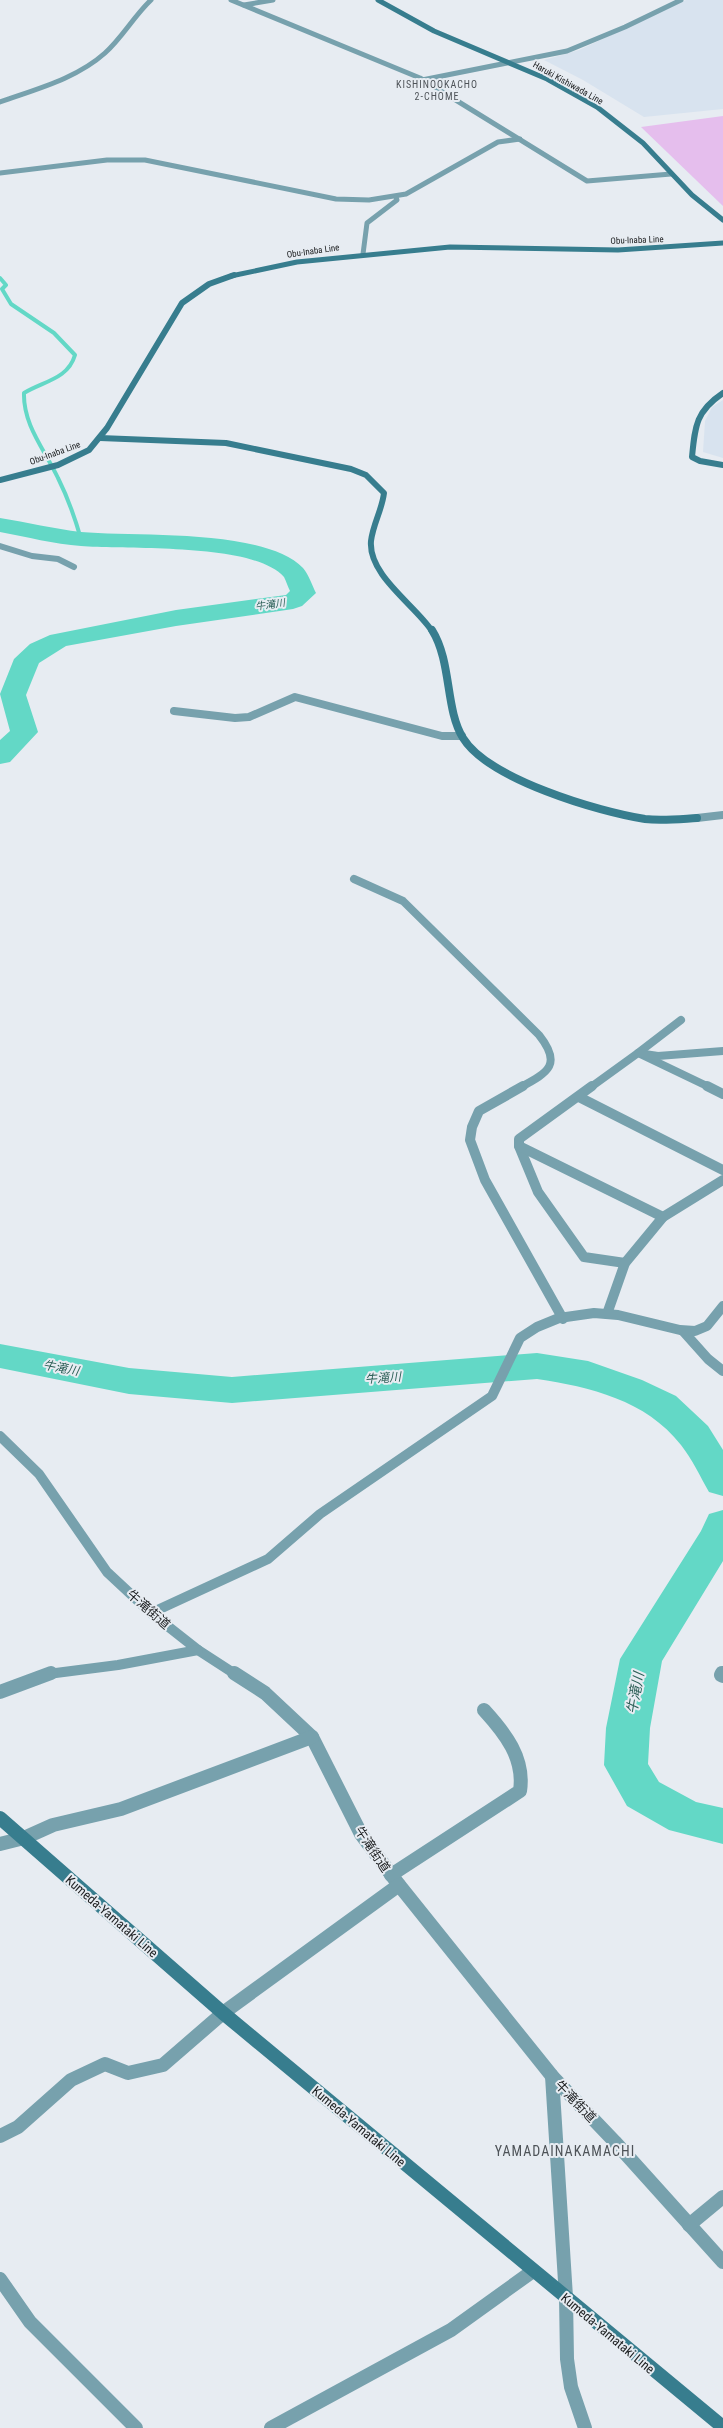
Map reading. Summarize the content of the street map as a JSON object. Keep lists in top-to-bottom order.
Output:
{
  "streets": {
    "street": [
      "Haruki Kishiwada Line",
      "Obu-Inaba Line",
      "牛滝街道",
      "Kumeda-Yamataki Line"
    ]
  },
  "districts": ["KISHINOOKACHO 2-CHOME", "YAMADAINAKAMACHI"],
  "water": ["牛滝川"]
}
